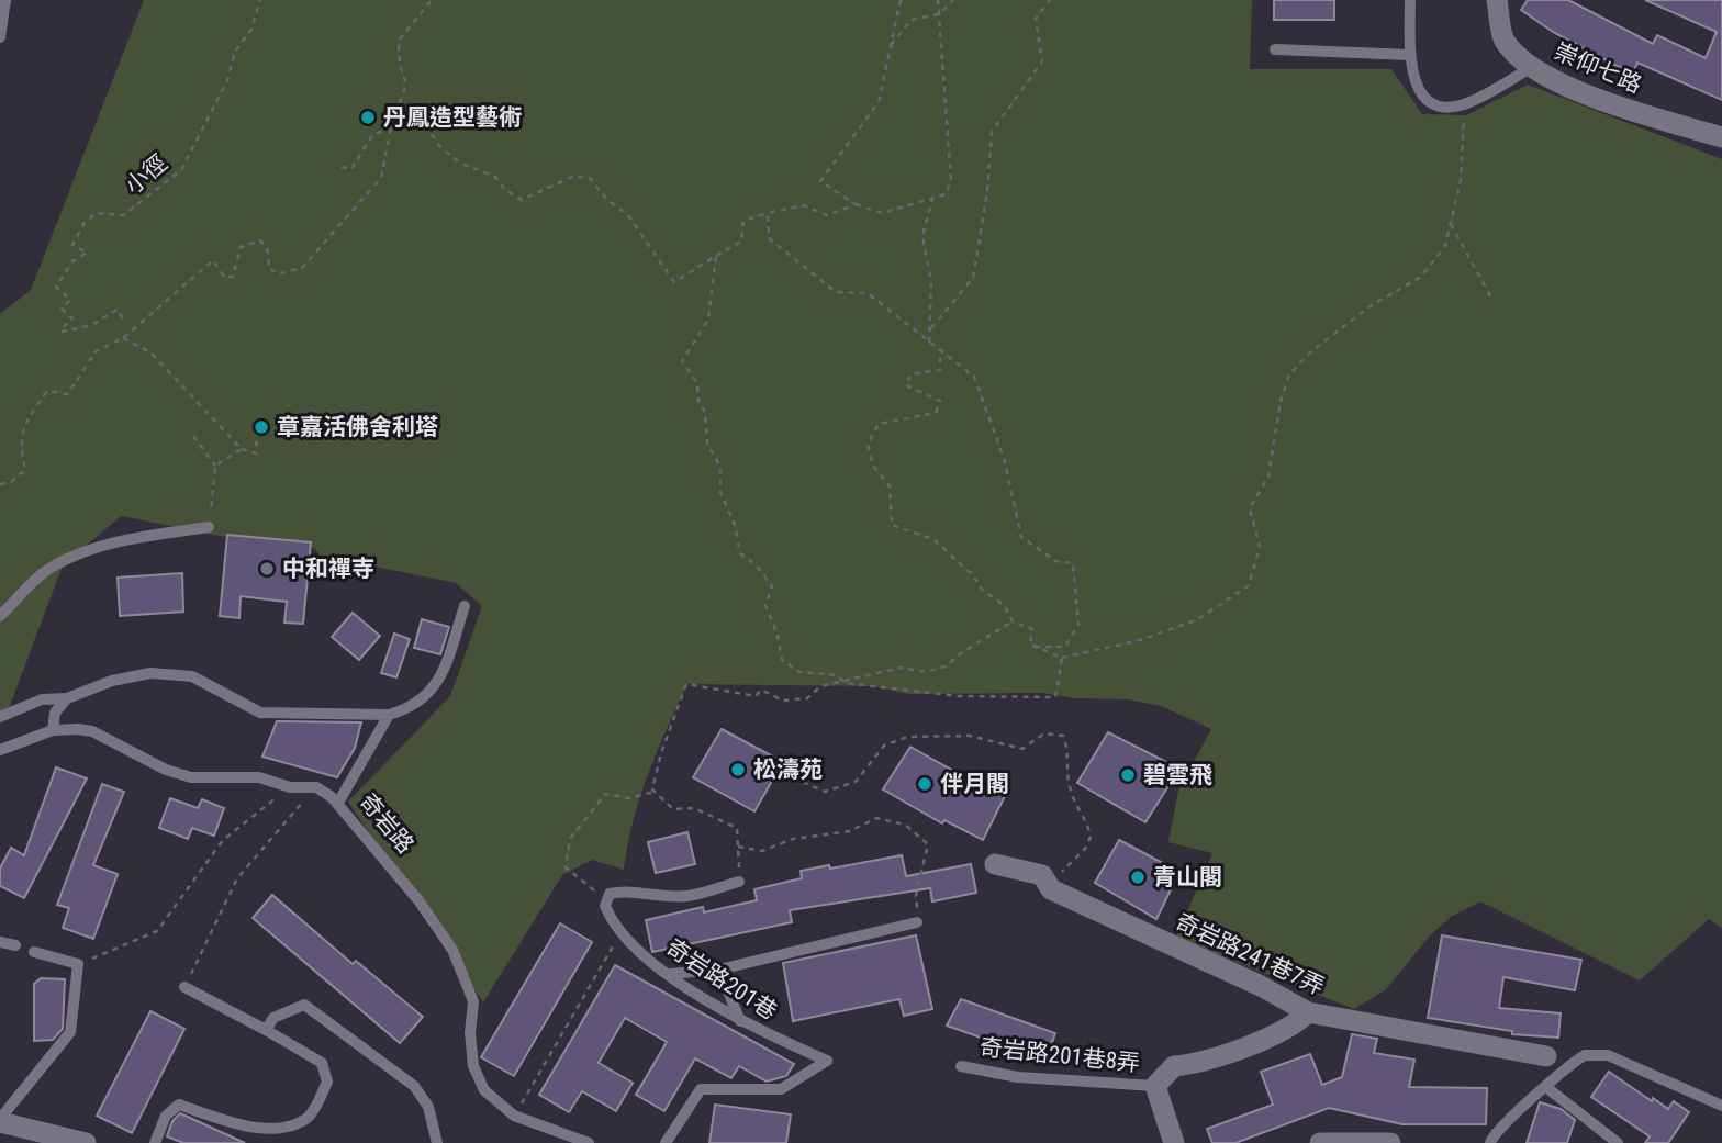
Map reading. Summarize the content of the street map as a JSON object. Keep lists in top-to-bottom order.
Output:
{
  "streets": {
    "street": ["崇仰七路", "奇岩路241巷7弄"],
    "lane": ["奇岩路", "奇岩路201巷", "奇岩路201巷8弄"],
    "path": ["小徑"]
  },
  "places": [
    "丹鳳造型藝術",
    "章嘉活佛舍利塔",
    "中和禪寺",
    "松濤苑",
    "碧雲飛",
    "伴月閣",
    "青山閣"
  ]
}
